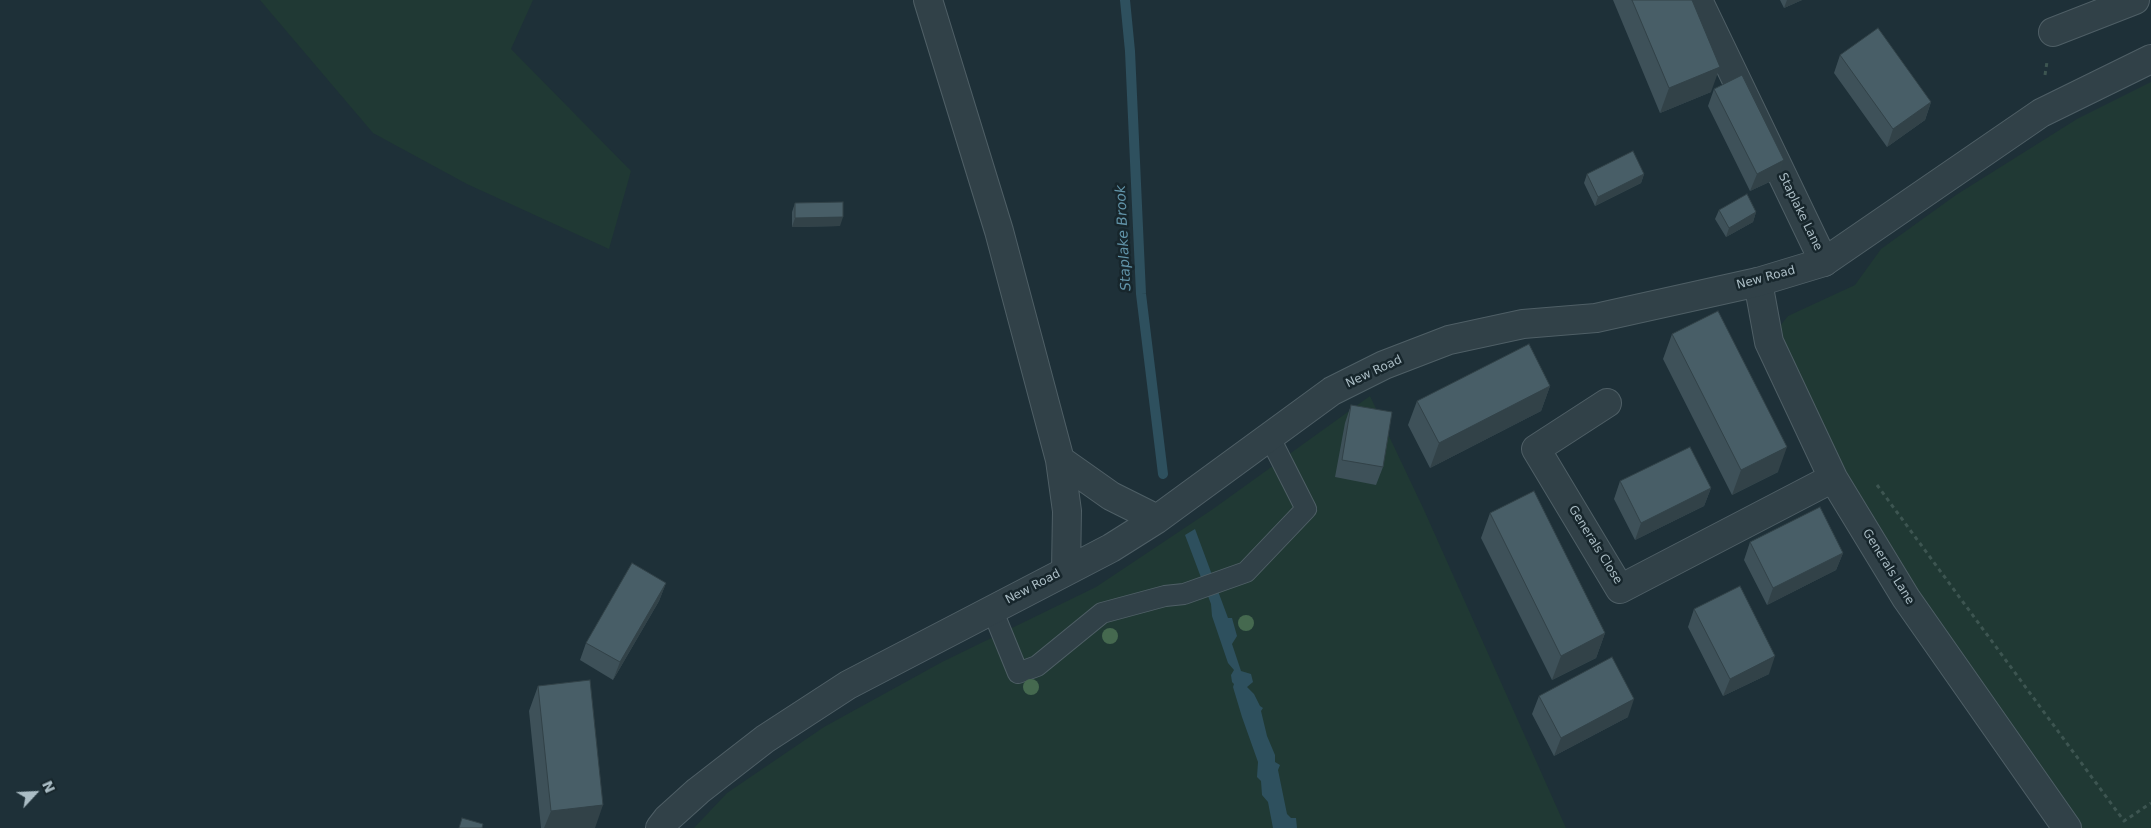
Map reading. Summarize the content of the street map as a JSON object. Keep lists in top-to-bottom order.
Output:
{
  "streets": {
    "street": [
      "Staplake Lane",
      "New Road",
      "Generals Close",
      "Generals Lane"
    ]
  },
  "crossings": [
    ["Staplake Lane", "New Road"],
    ["New Road", "Generals Lane"],
    ["Generals Close", "Generals Lane"]
  ],
  "water": ["Staplake Brook"],
  "north": "top right"
}
